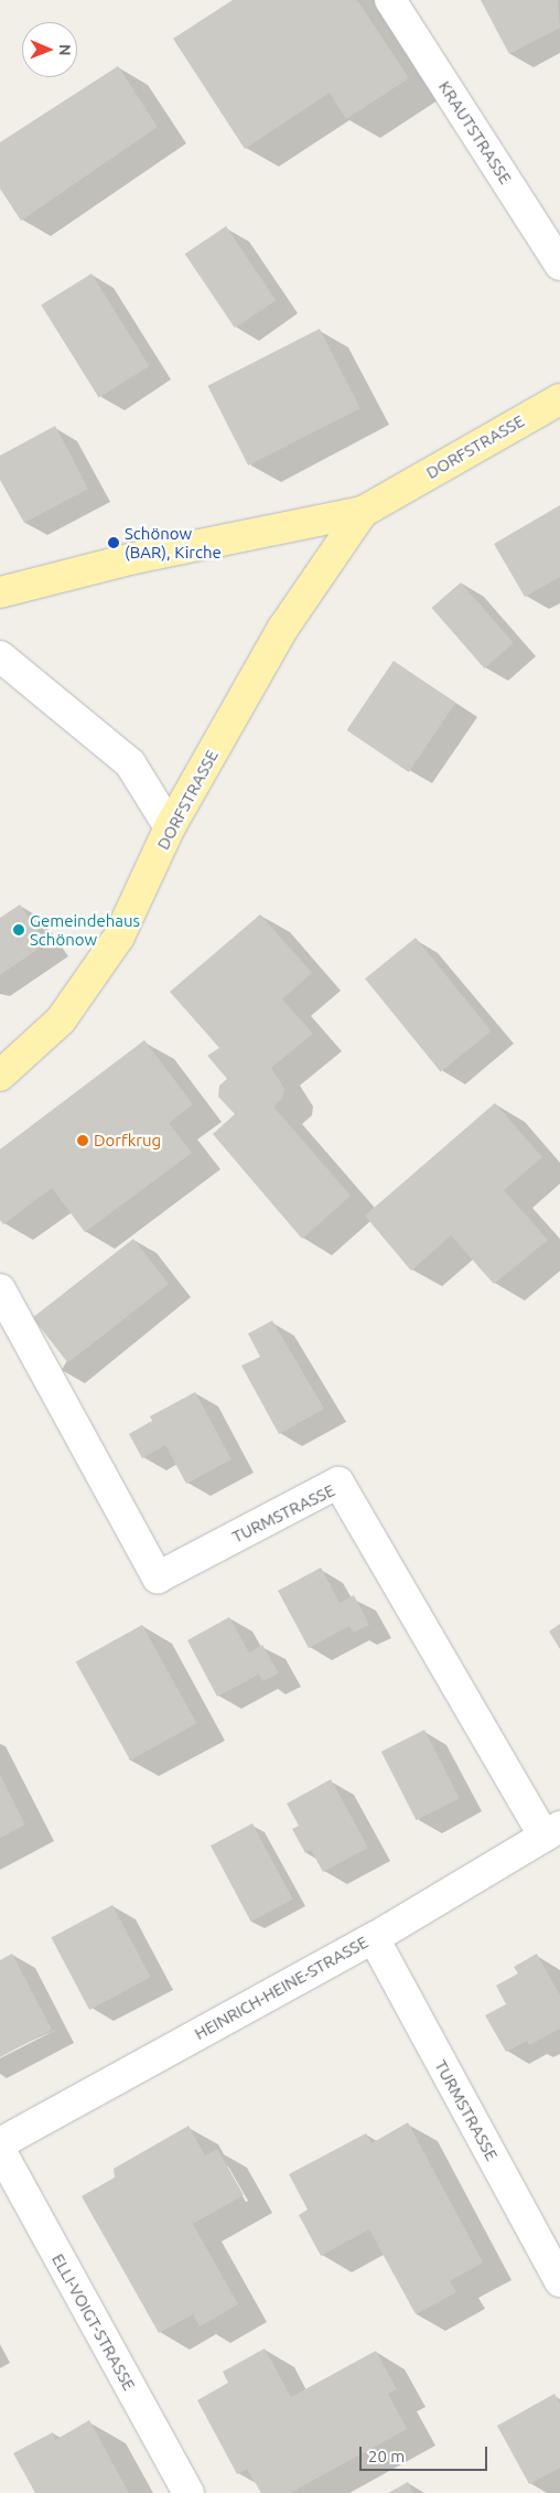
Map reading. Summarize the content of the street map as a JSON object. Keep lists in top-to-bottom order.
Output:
{
  "streets": {
    "main road": ["DORFSTRASSE"],
    "street": [
      "KRAUTSTRASSE",
      "TURMSTRASSE",
      "HEINRICH-HEINE-STRASSE",
      "ELLI-VOIGT-STRASSE"
    ]
  },
  "crossings": [
    ["TURMSTRASSE", "HEINRICH-HEINE-STRASSE"]
  ],
  "places": ["Schönow (BAR), Kirche", "Gemeindehaus Schönow", "Dorfkrug"],
  "scale_bar": "20 m",
  "north": "right"
}
